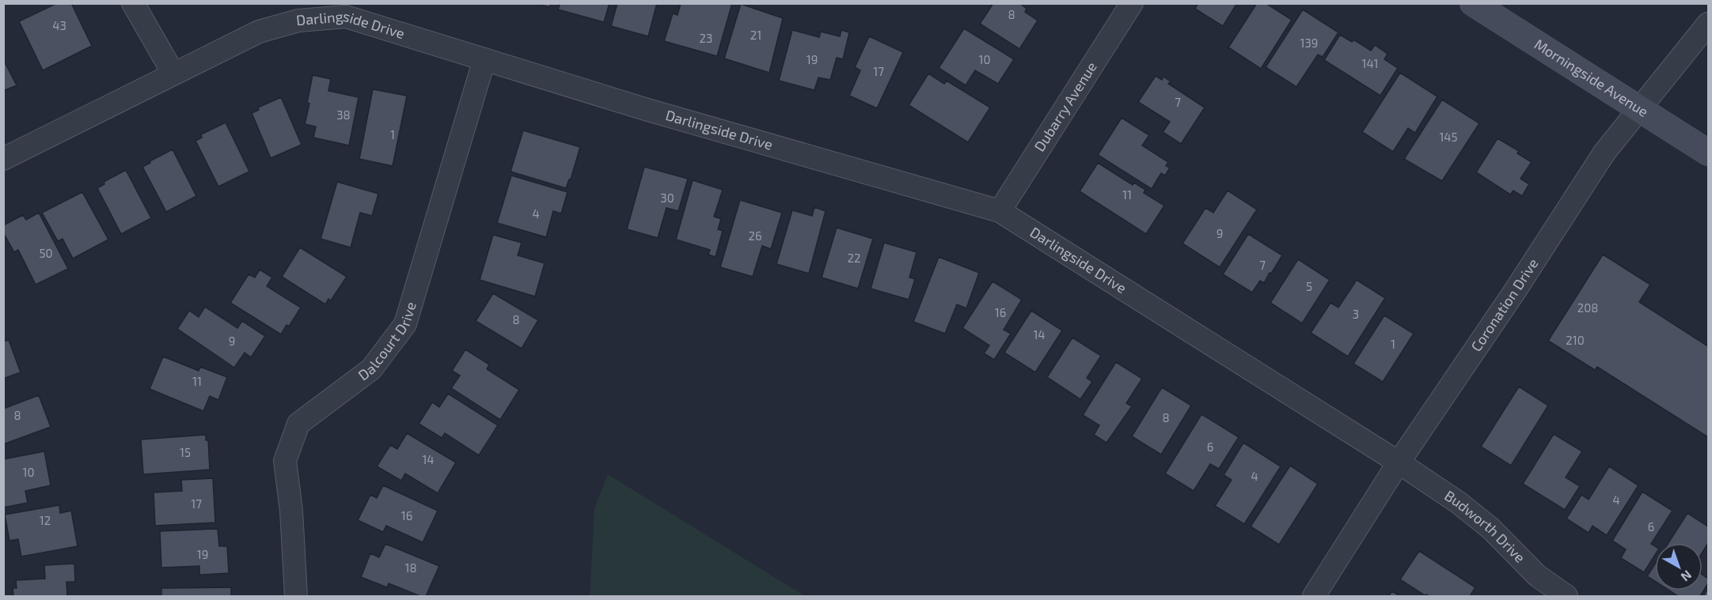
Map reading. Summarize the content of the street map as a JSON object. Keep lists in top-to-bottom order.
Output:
{
  "streets": {
    "main road": ["Morningside Avenue"],
    "street": [
      "Darlingside Drive",
      "Dubarry Avenue",
      "Coronation Drive",
      "Dalcourt Drive",
      "Budworth Drive"
    ]
  },
  "crossings": [
    ["Darlingside Drive", "Dubarry Avenue"],
    ["Darlingside Drive", "Coronation Drive"],
    ["Darlingside Drive", "Dalcourt Drive"],
    ["Darlingside Drive", "Budworth Drive"],
    ["Morningside Avenue", "Coronation Drive"],
    ["Coronation Drive", "Budworth Drive"]
  ],
  "house_numbers": [
    "8",
    "43",
    "21",
    "23",
    "139",
    "19",
    "10",
    "141",
    "17",
    "7",
    "38",
    "1",
    "145",
    "11",
    "30",
    "4",
    "9",
    "26",
    "50",
    "22",
    "7",
    "5",
    "208",
    "16",
    "3",
    "8",
    "14",
    "210",
    "9",
    "1",
    "11",
    "8",
    "8",
    "6",
    "15",
    "14",
    "10",
    "4",
    "4",
    "17",
    "16",
    "12",
    "6",
    "19",
    "18"
  ],
  "north": "bottom right"
}
